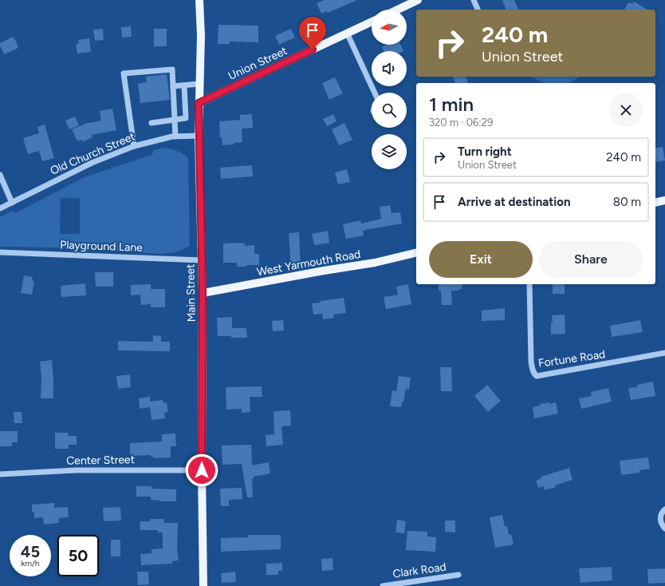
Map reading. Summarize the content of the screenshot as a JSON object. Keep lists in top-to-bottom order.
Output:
{
  "streets": {
    "main road": ["Union Street", "West Yarmouth Road", "Main Street"],
    "street": [
      "Old Church Street",
      "Playground Lane",
      "Fortune Road",
      "Center Street",
      "Clark Road"
    ]
  },
  "crossings": [
    ["Union Street", "Main Street"],
    ["Old Church Street", "Main Street"],
    ["Playground Lane", "Main Street"],
    ["West Yarmouth Road", "Main Street"],
    ["Main Street", "Center Street"]
  ],
  "north": "left",
  "page": {
    "turn": ["240 m", "Union Street"],
    "heading": ["1 min", "320 m · 06:29"],
    "list": [
      {
        "name": "Turn right",
        "note": "Union Street",
        "value": "240 m"
      },
      {
        "name": "Arrive at destination",
        "value": "80 m"
      }
    ],
    "buttons": ["Exit", "Share"],
    "speed": "45 km/h",
    "limit": "50"
  }
}
